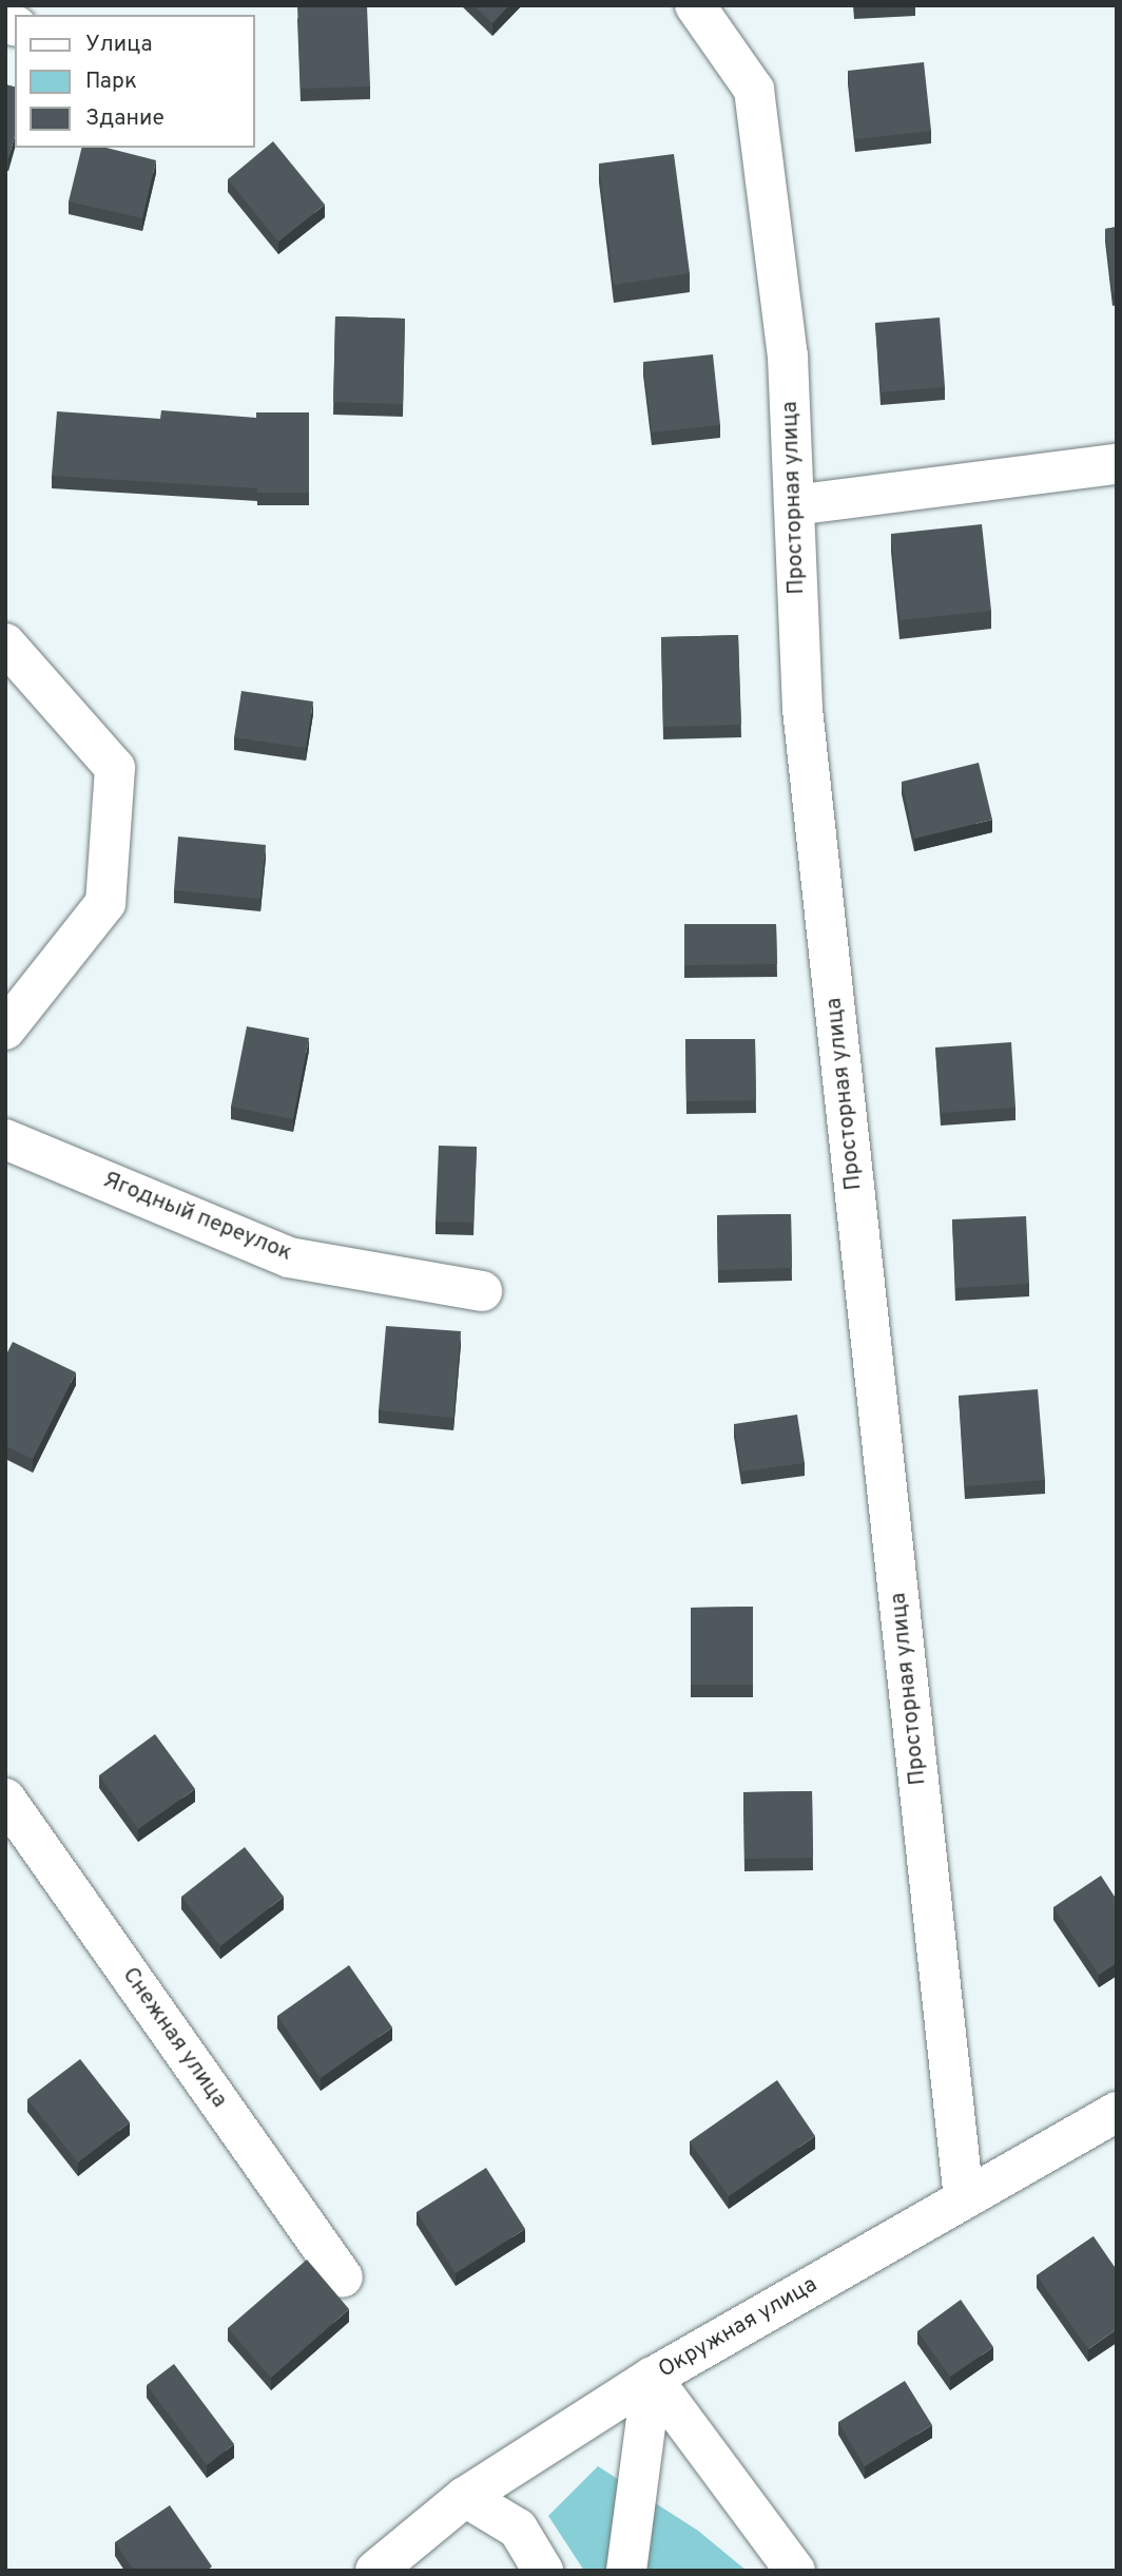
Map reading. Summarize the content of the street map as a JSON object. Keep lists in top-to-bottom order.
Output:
{
  "streets": {
    "street": [
      "Просторная улица",
      "Ягодный переулок",
      "Снежная улица",
      "Окружная улица"
    ]
  },
  "crossings": [
    ["Просторная улица", "Окружная улица"]
  ],
  "legend": ["Улица", "Парк", "Здание"]
}
